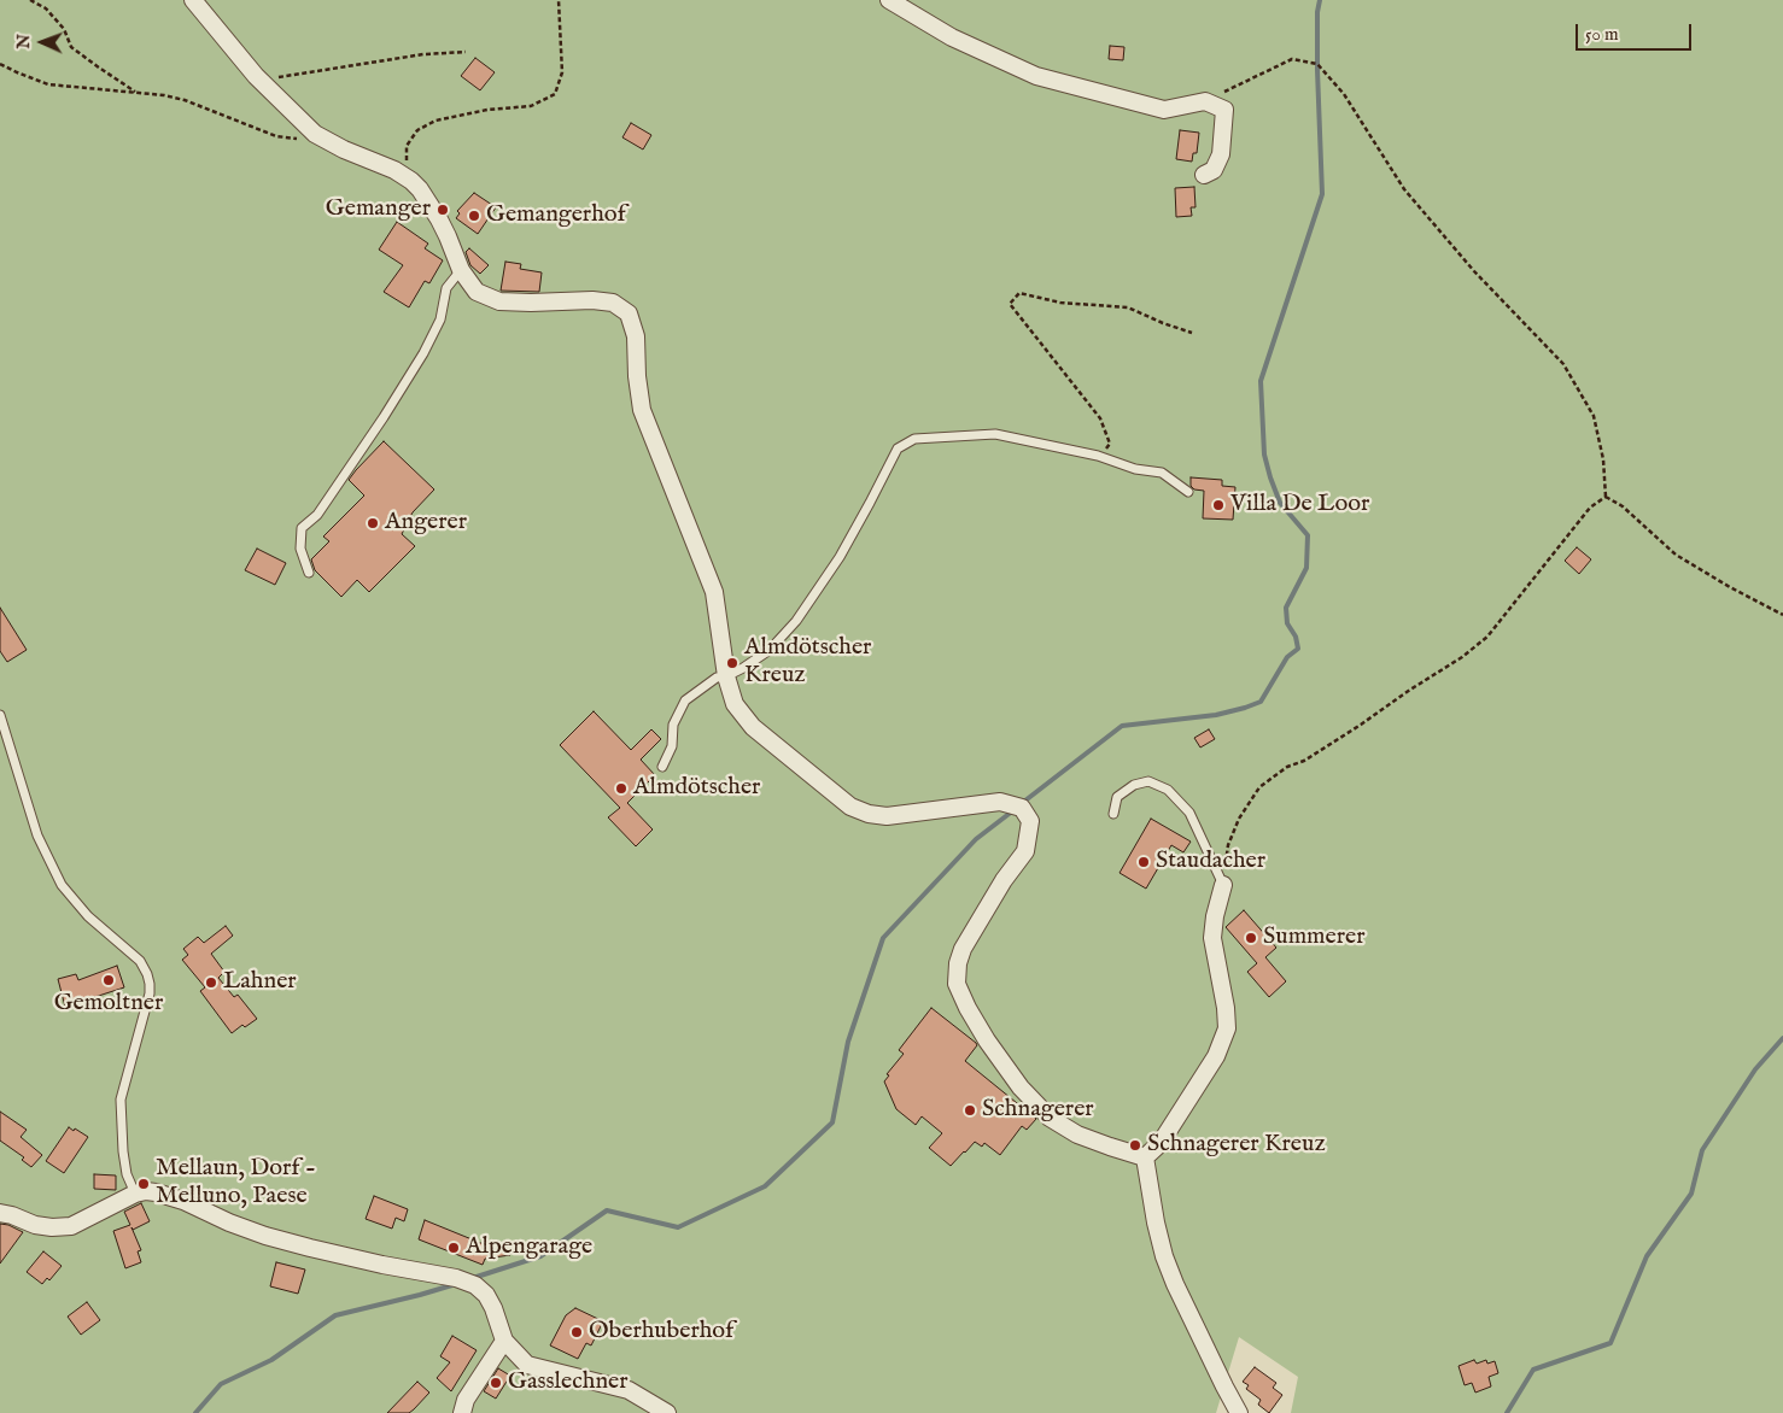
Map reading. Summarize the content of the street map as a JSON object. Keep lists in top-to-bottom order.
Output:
{
  "places": [
    "Gemanger",
    "Gemangerhof",
    "Villa De Loor",
    "Angerer",
    "Almdötscher Kreuz",
    "Almdötscher",
    "Staudacher",
    "Summerer",
    "Gemoltner",
    "Lahner",
    "Schnagerer",
    "Schnagerer Kreuz",
    "Mellaun, Dorf - Melluno, Paese",
    "Alpengarage",
    "Oberhuberhof",
    "Gasslechner"
  ],
  "scale_bar": "50 m",
  "north": "left"
}
